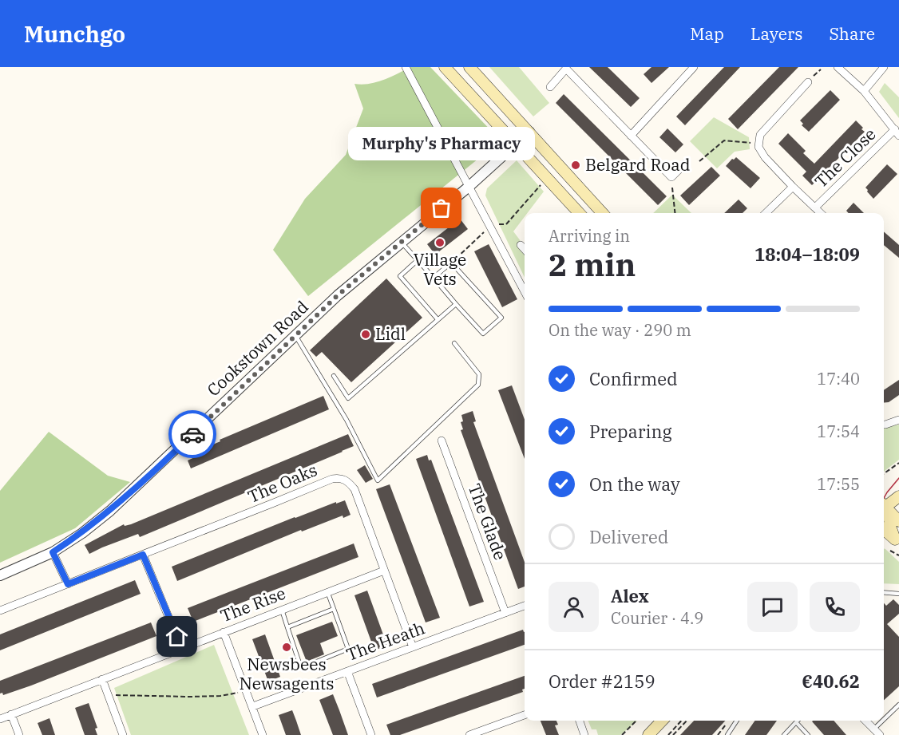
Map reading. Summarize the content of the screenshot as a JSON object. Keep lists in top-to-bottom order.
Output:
{
  "streets": {
    "street": [
      "The Close",
      "Cookstown Road",
      "The Oaks",
      "The Glade",
      "The Rise",
      "The Heath"
    ]
  },
  "crossings": [
    ["The Oaks", "The Rise"],
    ["The Oaks", "The Heath"],
    ["The Glade", "The Heath"]
  ],
  "places": [
    "Belgard Road",
    "Murphy's Pharmacy",
    "Village Vets",
    "Lidl",
    "Newsbees Newsagents"
  ],
  "page": {
    "header": "Munchgo",
    "nav": ["Map", "Layers", "Share"],
    "bubble": "Murphy's Pharmacy",
    "heading": ["2 min", "Arriving in", "18:04–18:09"],
    "panel": [
      "Alex",
      "Courier · 4.9",
      "Order #2159",
      "€40.62"
    ],
    "bar": "On the way · 290 m",
    "list": [
      ["Confirmed", "17:40"],
      ["Preparing", "17:54"],
      ["On the way", "17:55"],
      "Delivered"
    ]
  }
}
